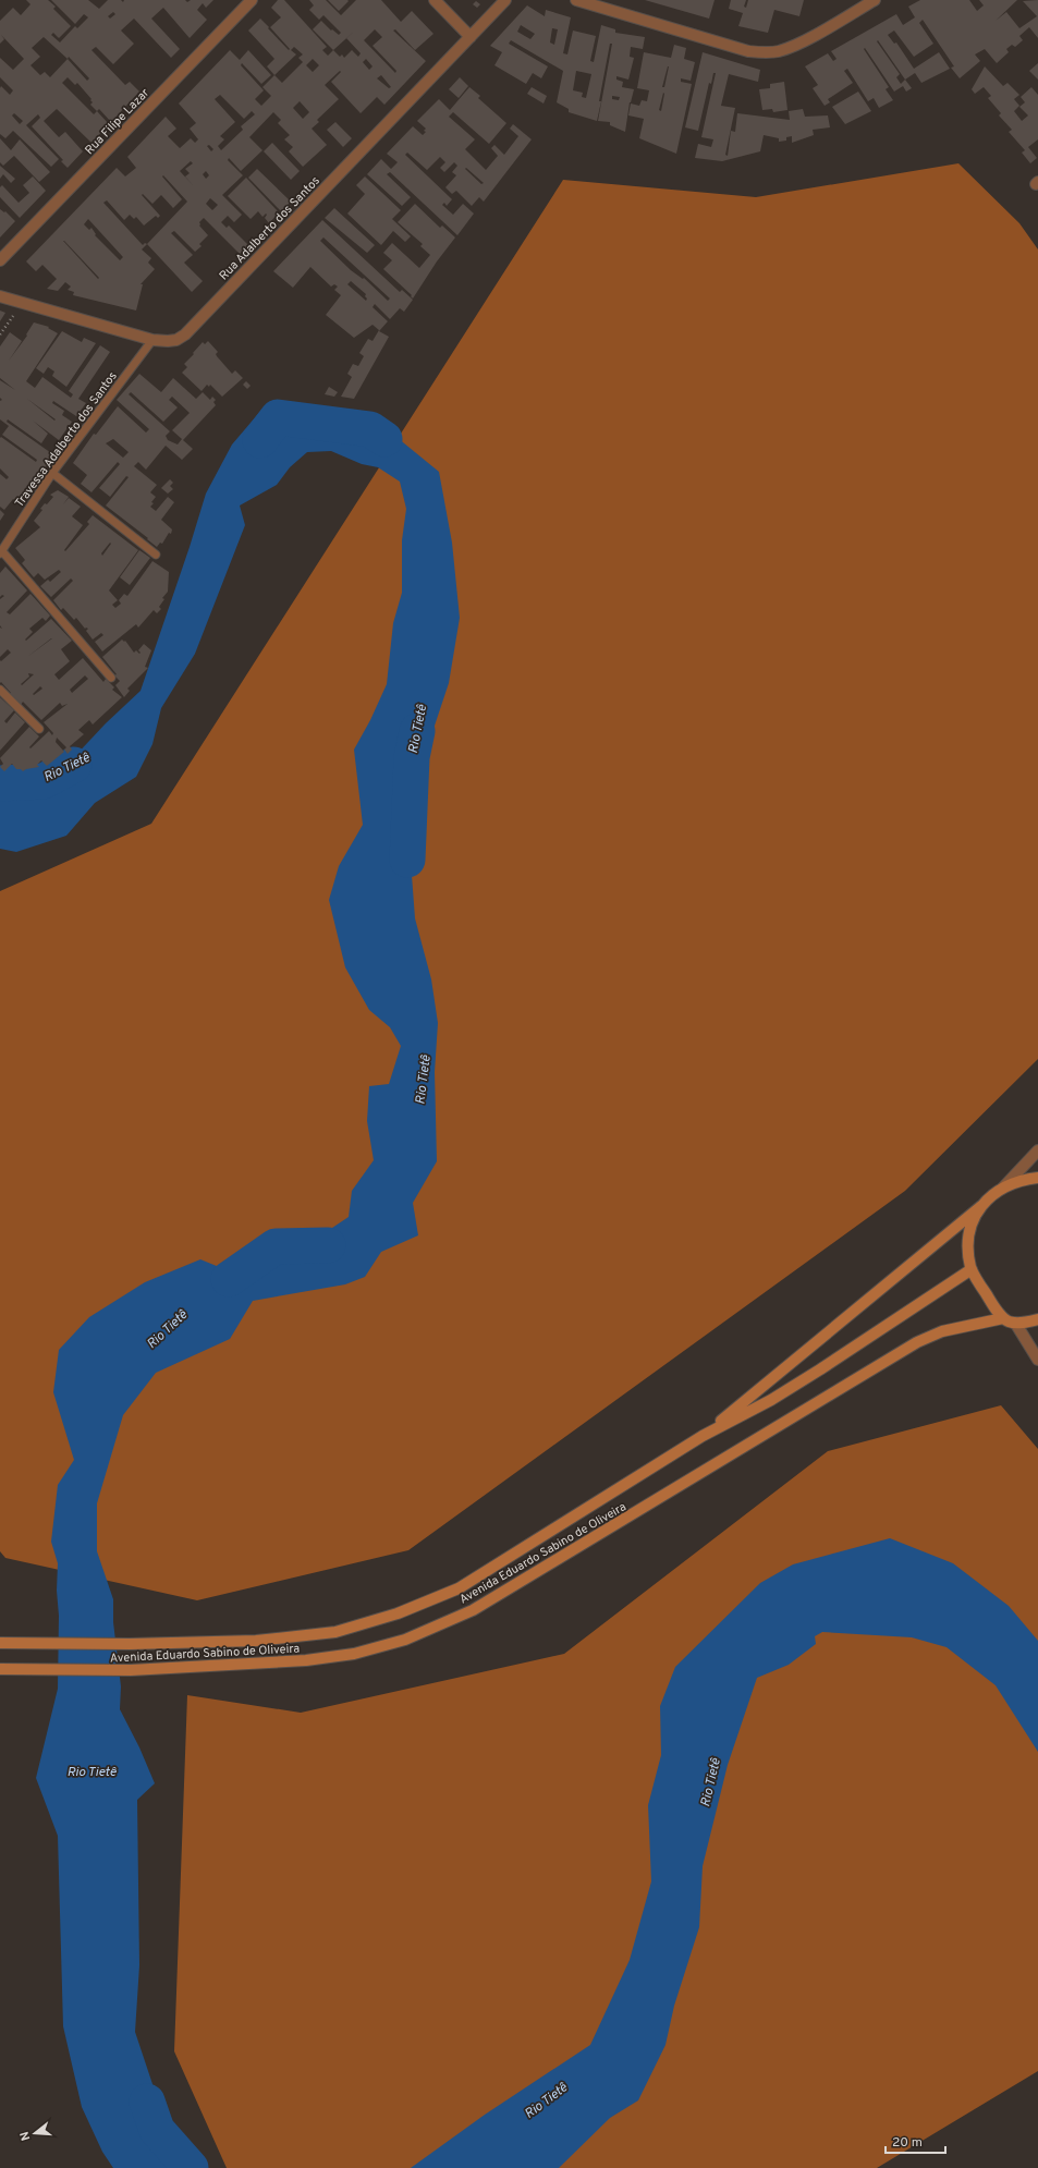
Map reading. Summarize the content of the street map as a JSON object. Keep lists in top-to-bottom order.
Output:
{
  "streets": {
    "main road": ["Avenida Eduardo Sabino de Oliveira"],
    "street": ["Rua Filipe Lazar", "Rua Adalberto dos Santos"],
    "lane": ["Travessa Adalberto dos Santos"]
  },
  "crossings": [
    ["Rua Adalberto dos Santos", "Travessa Adalberto dos Santos"]
  ],
  "water": ["Rio Tietê"],
  "scale_bar": "20 m",
  "north": "left"
}
